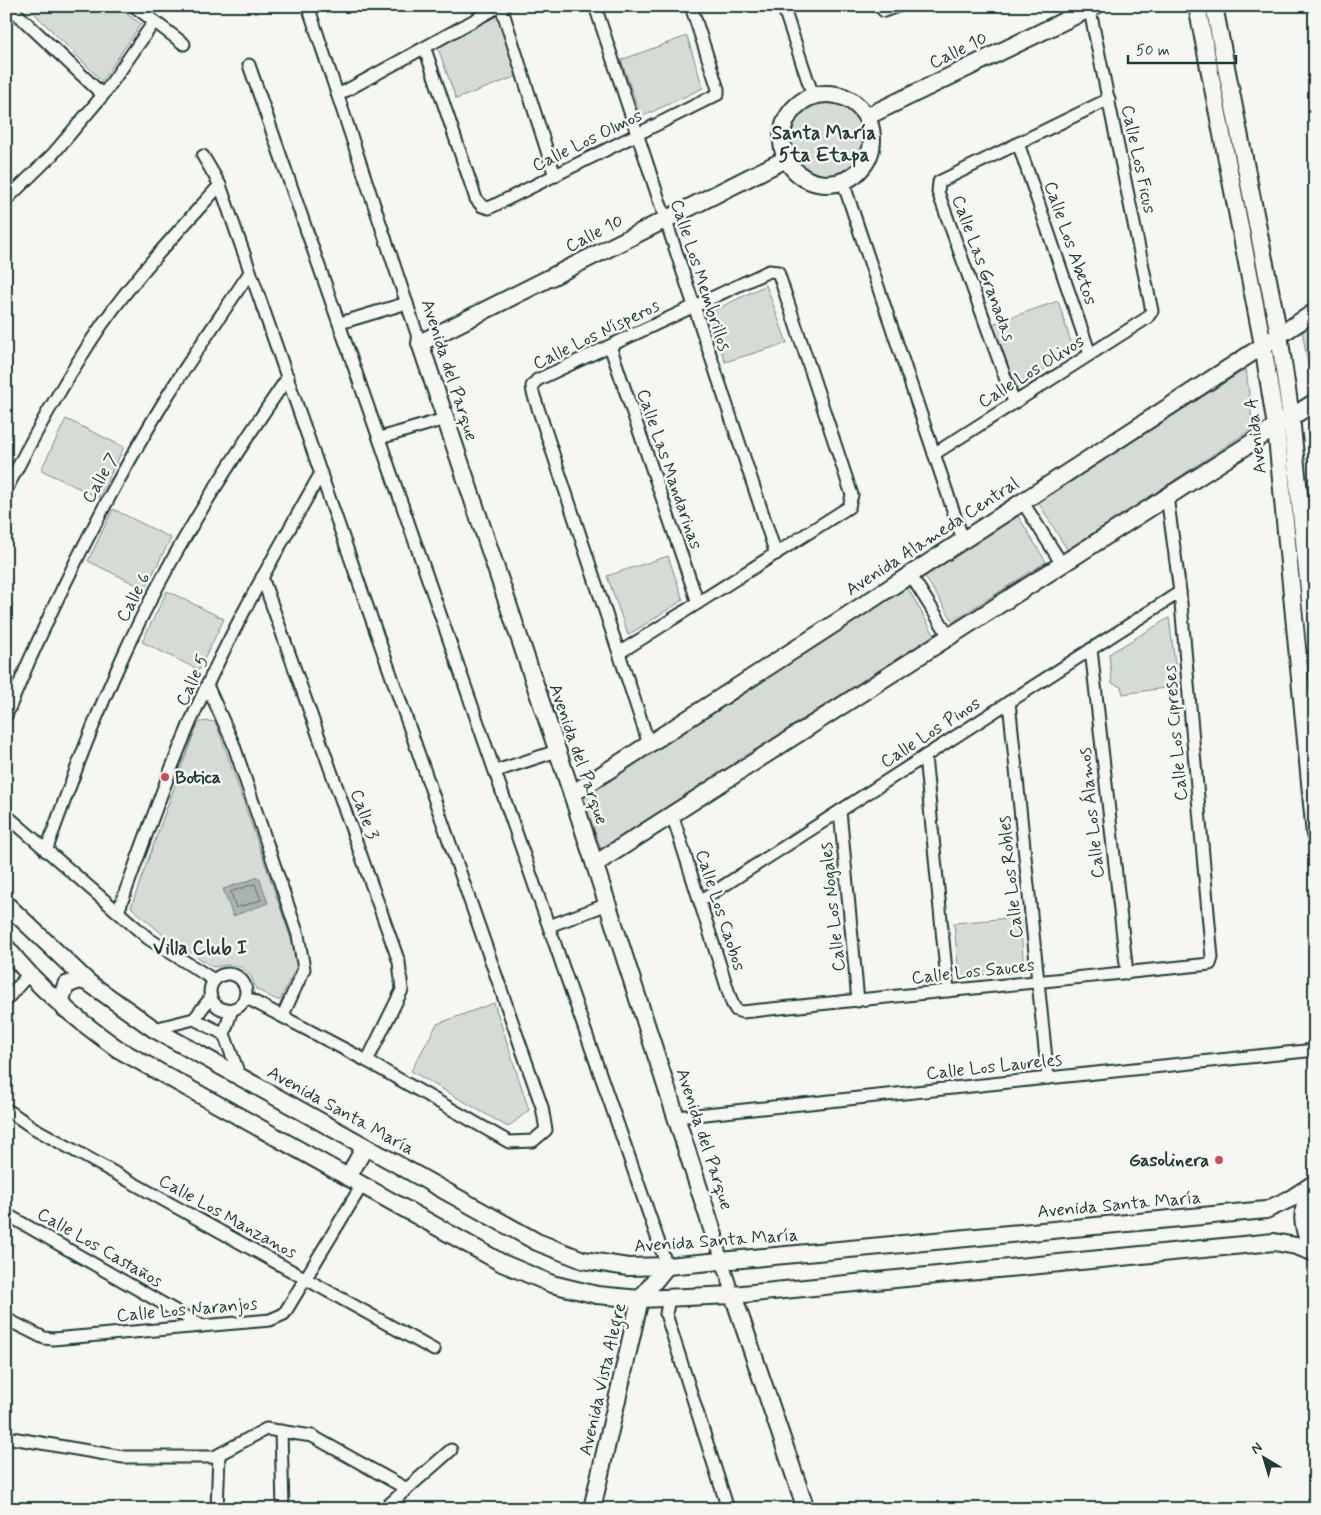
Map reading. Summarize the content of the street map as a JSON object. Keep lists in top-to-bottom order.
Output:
{
  "streets": {
    "street": [
      "Calle 10",
      "Calle Los Olmos",
      "Calle Los Ficus",
      "Calle Los Abetos",
      "Calle Las Granadas",
      "Calle Los Membrillos",
      "Calle Los Nísperos",
      "Avenida del Parque",
      "Calle Los Olivos",
      "Avenida A",
      "Calle Las Mandarinas",
      "Calle 7",
      "Avenida Alameda Central",
      "Calle 6",
      "Calle 5",
      "Calle Los Pinos",
      "Calle Los Cipreses",
      "Calle Los Álamos",
      "Calle 3",
      "Calle Los Robles",
      "Calle Los Nogales",
      "Calle Los Caobos",
      "Calle Los Sauces",
      "Calle Los Laureles",
      "Avenida Santa María",
      "Calle Los Manzanos",
      "Calle Los Castaños",
      "Calle Los Naranjos",
      "Avenida Vista Alegre"
    ]
  },
  "crossings": [
    ["Calle 10", "Calle Los Ficus"],
    ["Calle 10", "Calle Los Membrillos"],
    ["Calle 10", "Avenida del Parque"],
    ["Calle Los Olmos", "Calle Los Membrillos"],
    ["Calle Los Ficus", "Calle Las Granadas"],
    ["Calle Los Ficus", "Calle Los Olivos"],
    ["Calle Los Abetos", "Calle Las Granadas"],
    ["Calle Los Abetos", "Calle Los Olivos"],
    ["Calle Las Granadas", "Calle Los Olivos"],
    ["Calle Los Membrillos", "Calle Los Nísperos"],
    ["Calle Los Nísperos", "Calle Las Mandarinas"],
    ["Calle Los Nísperos", "Avenida Alameda Central"],
    ["Avenida del Parque", "Avenida Alameda Central"],
    ["Avenida del Parque", "Calle Los Laureles"],
    ["Avenida del Parque", "Avenida Santa María"],
    ["Avenida A", "Avenida Alameda Central"],
    ["Calle 5", "Calle 3"],
    ["Calle Los Pinos", "Calle Los Cipreses"],
    ["Calle Los Pinos", "Calle Los Álamos"],
    ["Calle Los Pinos", "Calle Los Robles"],
    ["Calle Los Pinos", "Calle Los Nogales"],
    ["Calle Los Pinos", "Calle Los Caobos"],
    ["Calle Los Cipreses", "Calle Los Sauces"],
    ["Calle Los Álamos", "Calle Los Sauces"],
    ["Calle Los Robles", "Calle Los Sauces"],
    ["Calle Los Robles", "Calle Los Laureles"],
    ["Calle Los Nogales", "Calle Los Sauces"],
    ["Calle Los Caobos", "Calle Los Sauces"],
    ["Avenida Santa María", "Avenida Vista Alegre"],
    ["Calle Los Manzanos", "Calle Los Naranjos"],
    ["Calle Los Castaños", "Calle Los Naranjos"]
  ],
  "districts": ["Santa María 5ta Etapa", "Villa Club I"],
  "places": ["Botica", "Gasolinera"],
  "scale_bar": "50 m",
  "north": "top left"
}
